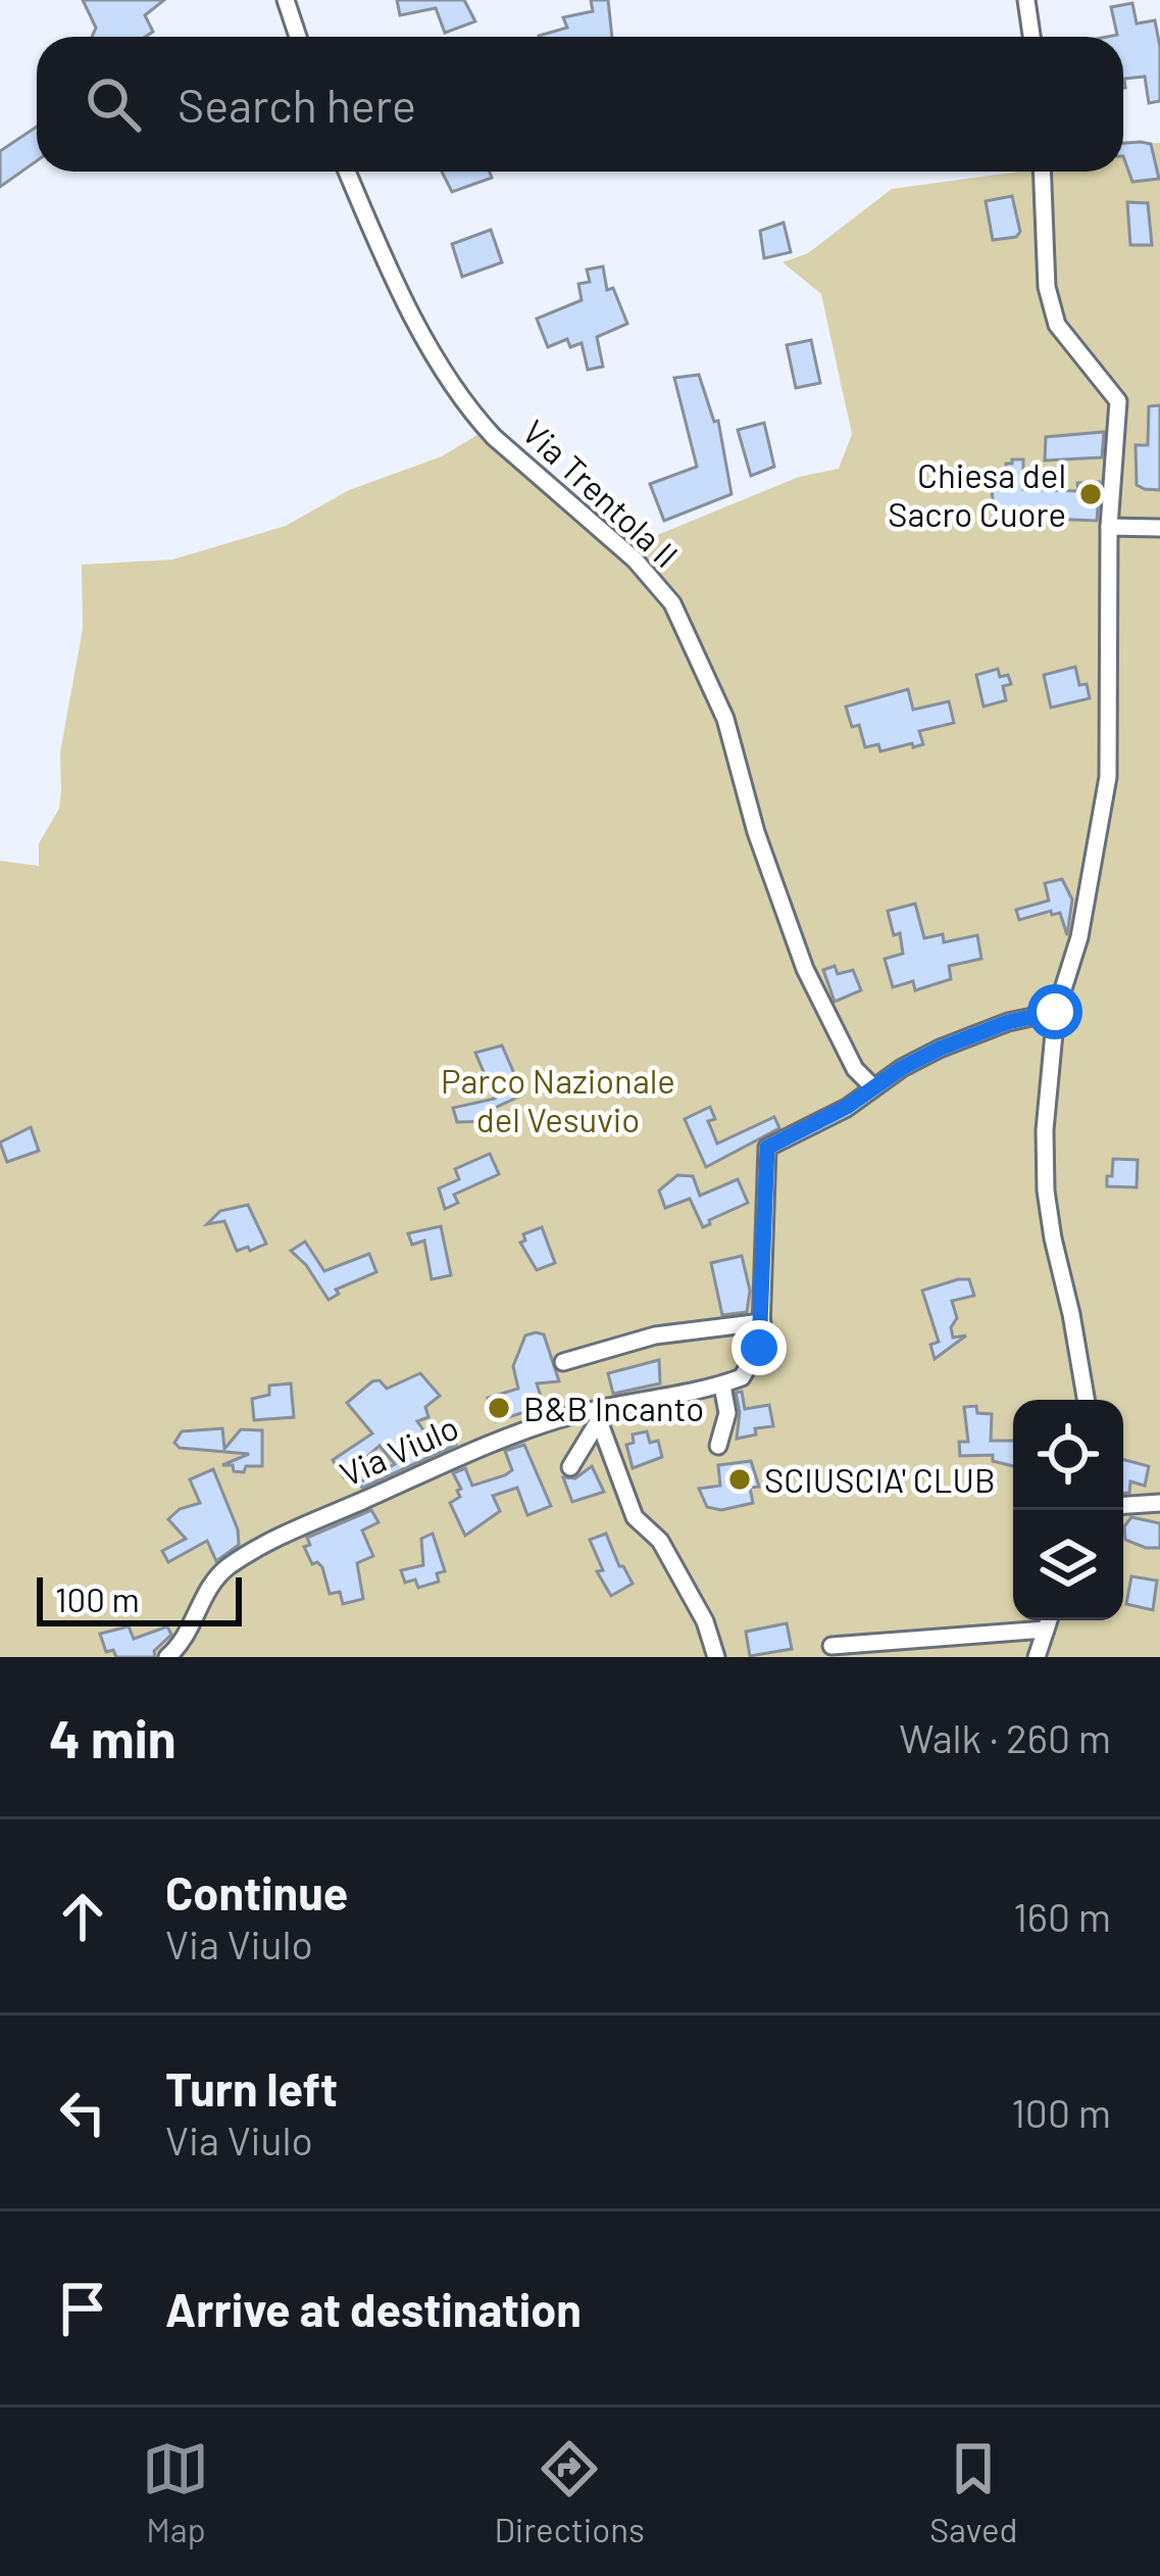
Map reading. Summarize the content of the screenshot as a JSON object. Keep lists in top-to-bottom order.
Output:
{
  "streets": {
    "street": ["Via Trentola II", "Via Viulo"]
  },
  "parks": ["Parco Nazionale del Vesuvio"],
  "places": ["Chiesa del Sacro Cuore", "B&B Incanto", "SCIUSCIA' CLUB"],
  "scale_bar": "100 m",
  "page": {
    "search": "Search here",
    "scale": "100 m",
    "heading": ["4 min", "Walk · 260 m"],
    "list": [
      ["Continue", "Via Viulo", "160 m"],
      ["Turn left", "Via Viulo", "100 m"],
      "Arrive at destination"
    ],
    "nav": ["Map", "Directions", "Saved"]
  }
}
